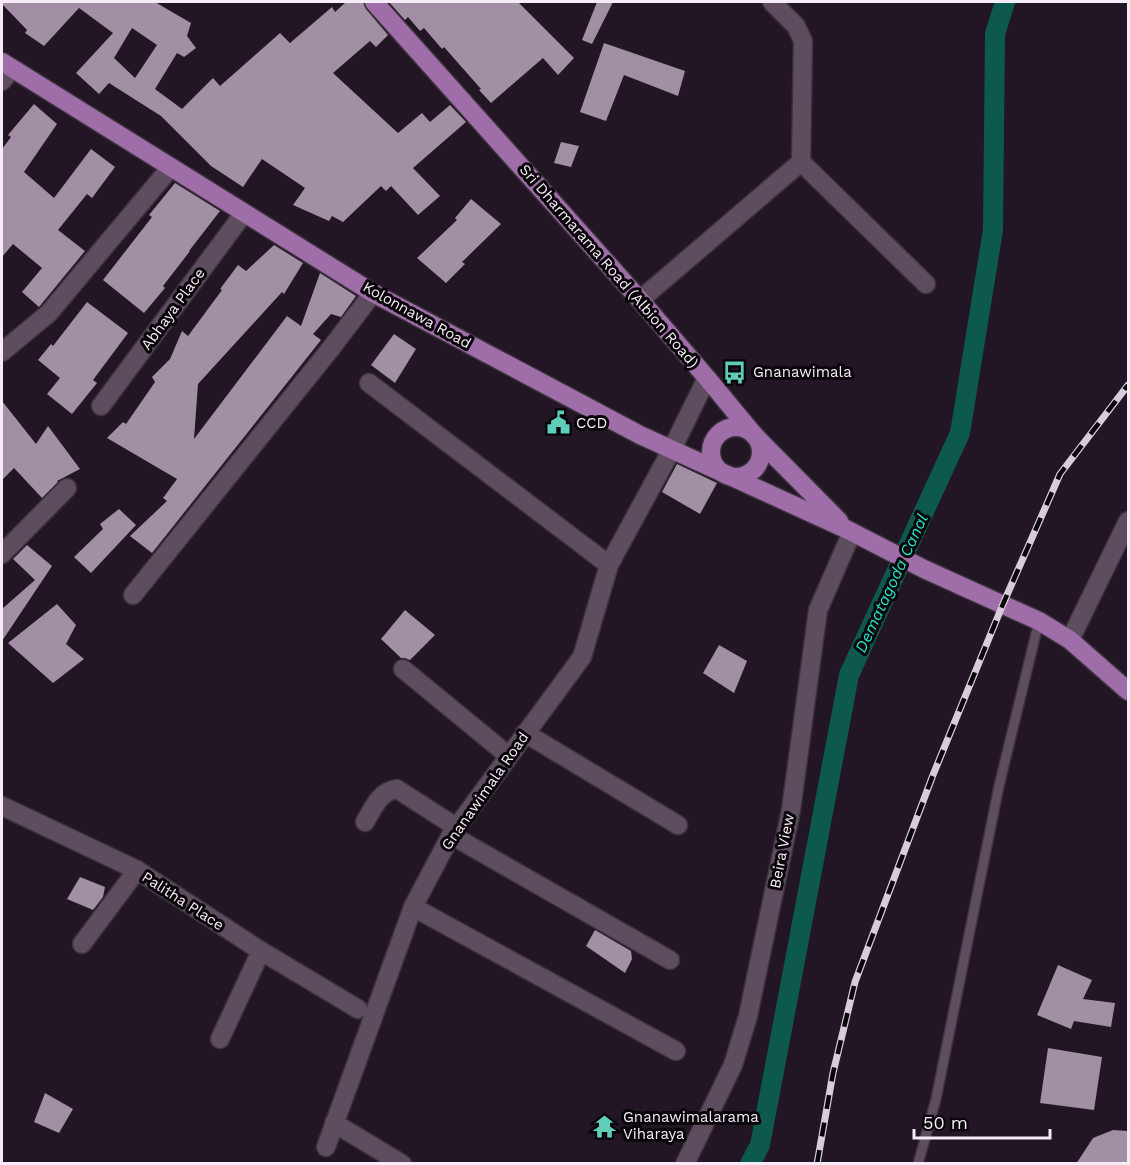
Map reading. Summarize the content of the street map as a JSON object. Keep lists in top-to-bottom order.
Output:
{
  "streets": {
    "main road": ["Sri Dharmarama Road (Albion Road)", "Kolonnawa Road"],
    "street": [
      "Abhaya Place",
      "Gnanawimala Road",
      "Beira View",
      "Palitha Place"
    ]
  },
  "crossings": [
    ["Sri Dharmarama Road (Albion Road)", "Kolonnawa Road"],
    ["Sri Dharmarama Road (Albion Road)", "Gnanawimala Road"],
    ["Sri Dharmarama Road (Albion Road)", "Beira View"],
    ["Abhaya Place", "Kolonnawa Road"],
    ["Kolonnawa Road", "Gnanawimala Road"],
    ["Kolonnawa Road", "Beira View"]
  ],
  "water": ["Dematagoda Canal"],
  "places": {
    "bus stop": ["Gnanawimala"],
    "public building": ["CCD"],
    "temple": ["Gnanawimalarama Viharaya"]
  },
  "scale_bar": "50 m"
}
